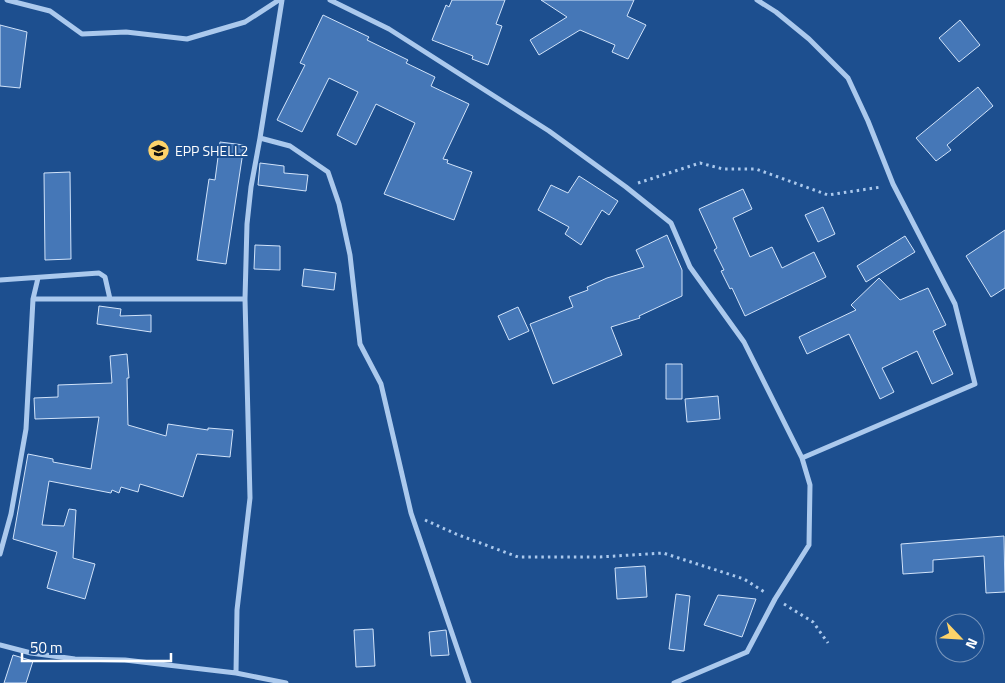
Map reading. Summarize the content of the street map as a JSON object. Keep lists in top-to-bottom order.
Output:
{
  "places": {
    "school or university": ["EPP SHELL2"]
  },
  "scale_bar": "50 m",
  "north": "bottom right"
}
